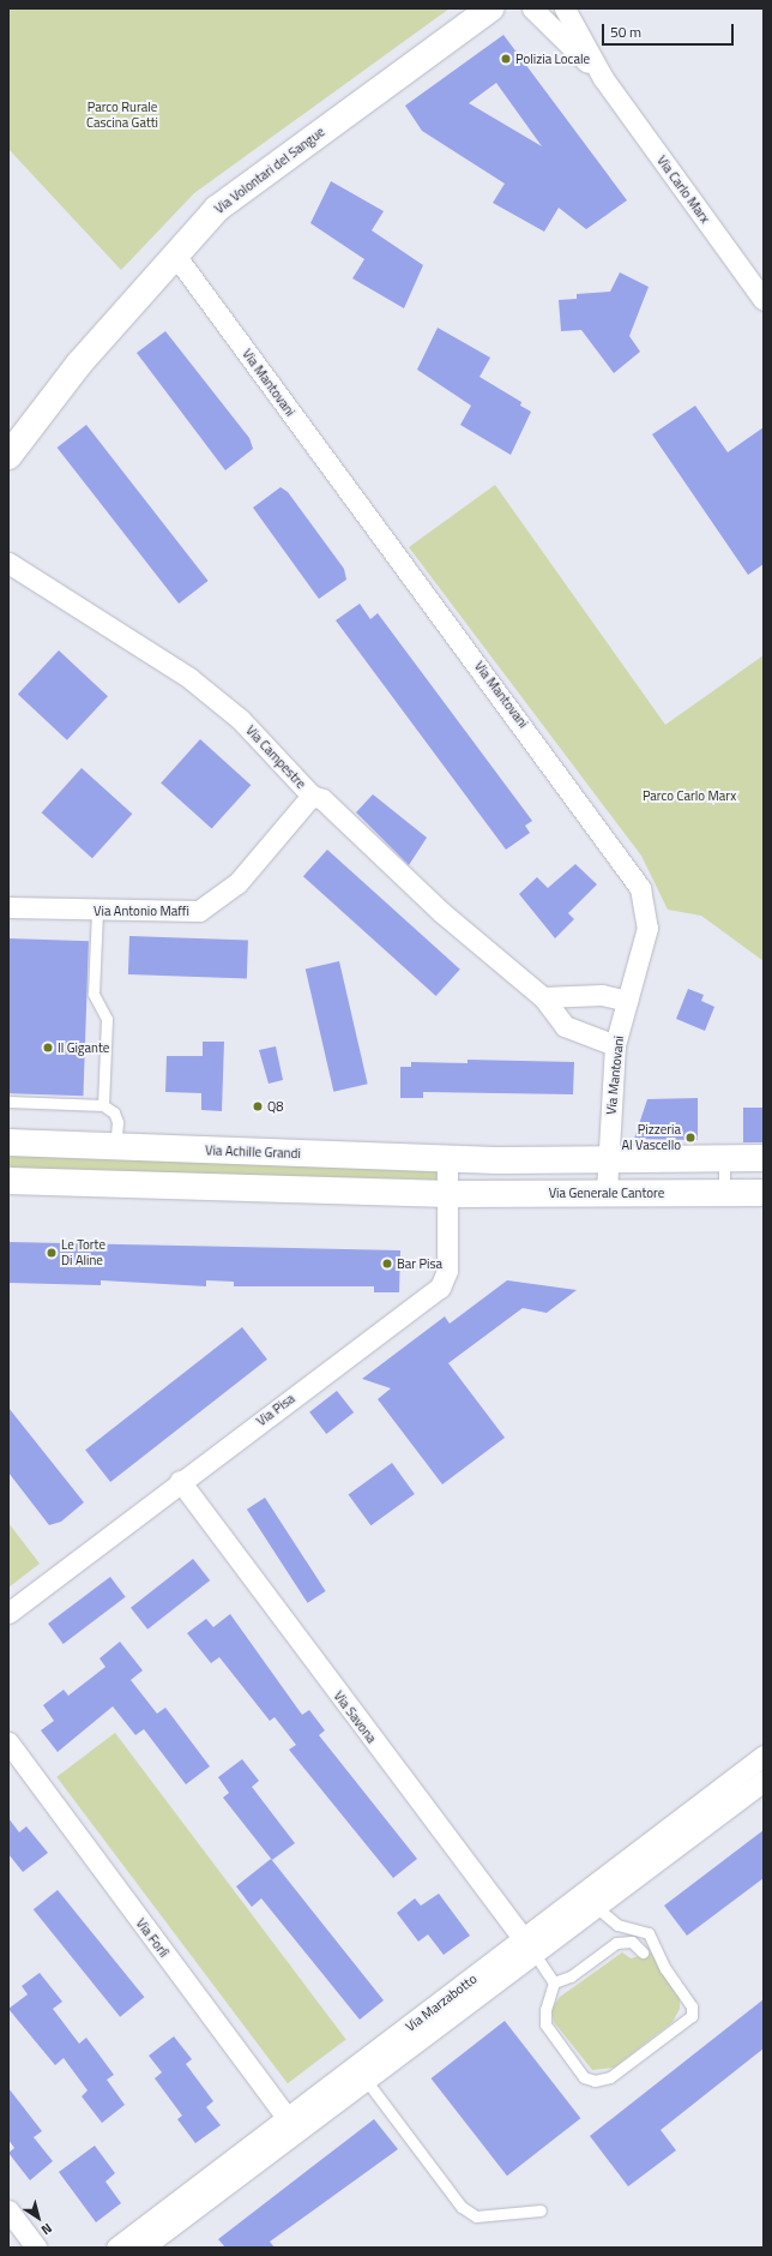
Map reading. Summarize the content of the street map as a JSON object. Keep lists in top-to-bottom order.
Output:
{
  "streets": {
    "street": [
      "Via Volontari del Sangue",
      "Via Carlo Marx",
      "Via Mantovani",
      "Via Campestre",
      "Via Antonio Maffi",
      "Via Achille Grandi",
      "Via Generale Cantore",
      "Via Pisa",
      "Via Savona",
      "Via Forlì",
      "Via Marzabotto"
    ]
  },
  "crossings": [
    ["Via Volontari del Sangue", "Via Mantovani"],
    ["Via Mantovani", "Via Campestre"],
    ["Via Mantovani", "Via Achille Grandi"],
    ["Via Mantovani", "Via Generale Cantore"],
    ["Via Campestre", "Via Antonio Maffi"],
    ["Via Achille Grandi", "Via Pisa"],
    ["Via Generale Cantore", "Via Pisa"],
    ["Via Pisa", "Via Savona"],
    ["Via Savona", "Via Marzabotto"],
    ["Via Forlì", "Via Marzabotto"]
  ],
  "parks": ["Parco Rurale Cascina Gatti", "Parco Carlo Marx"],
  "places": [
    "Polizia Locale",
    "Il Gigante",
    "Q8",
    "Pizzeria Al Vascello",
    "Le Torte Di Aline",
    "Bar Pisa"
  ],
  "scale_bar": "50 m",
  "north": "bottom right"
}
